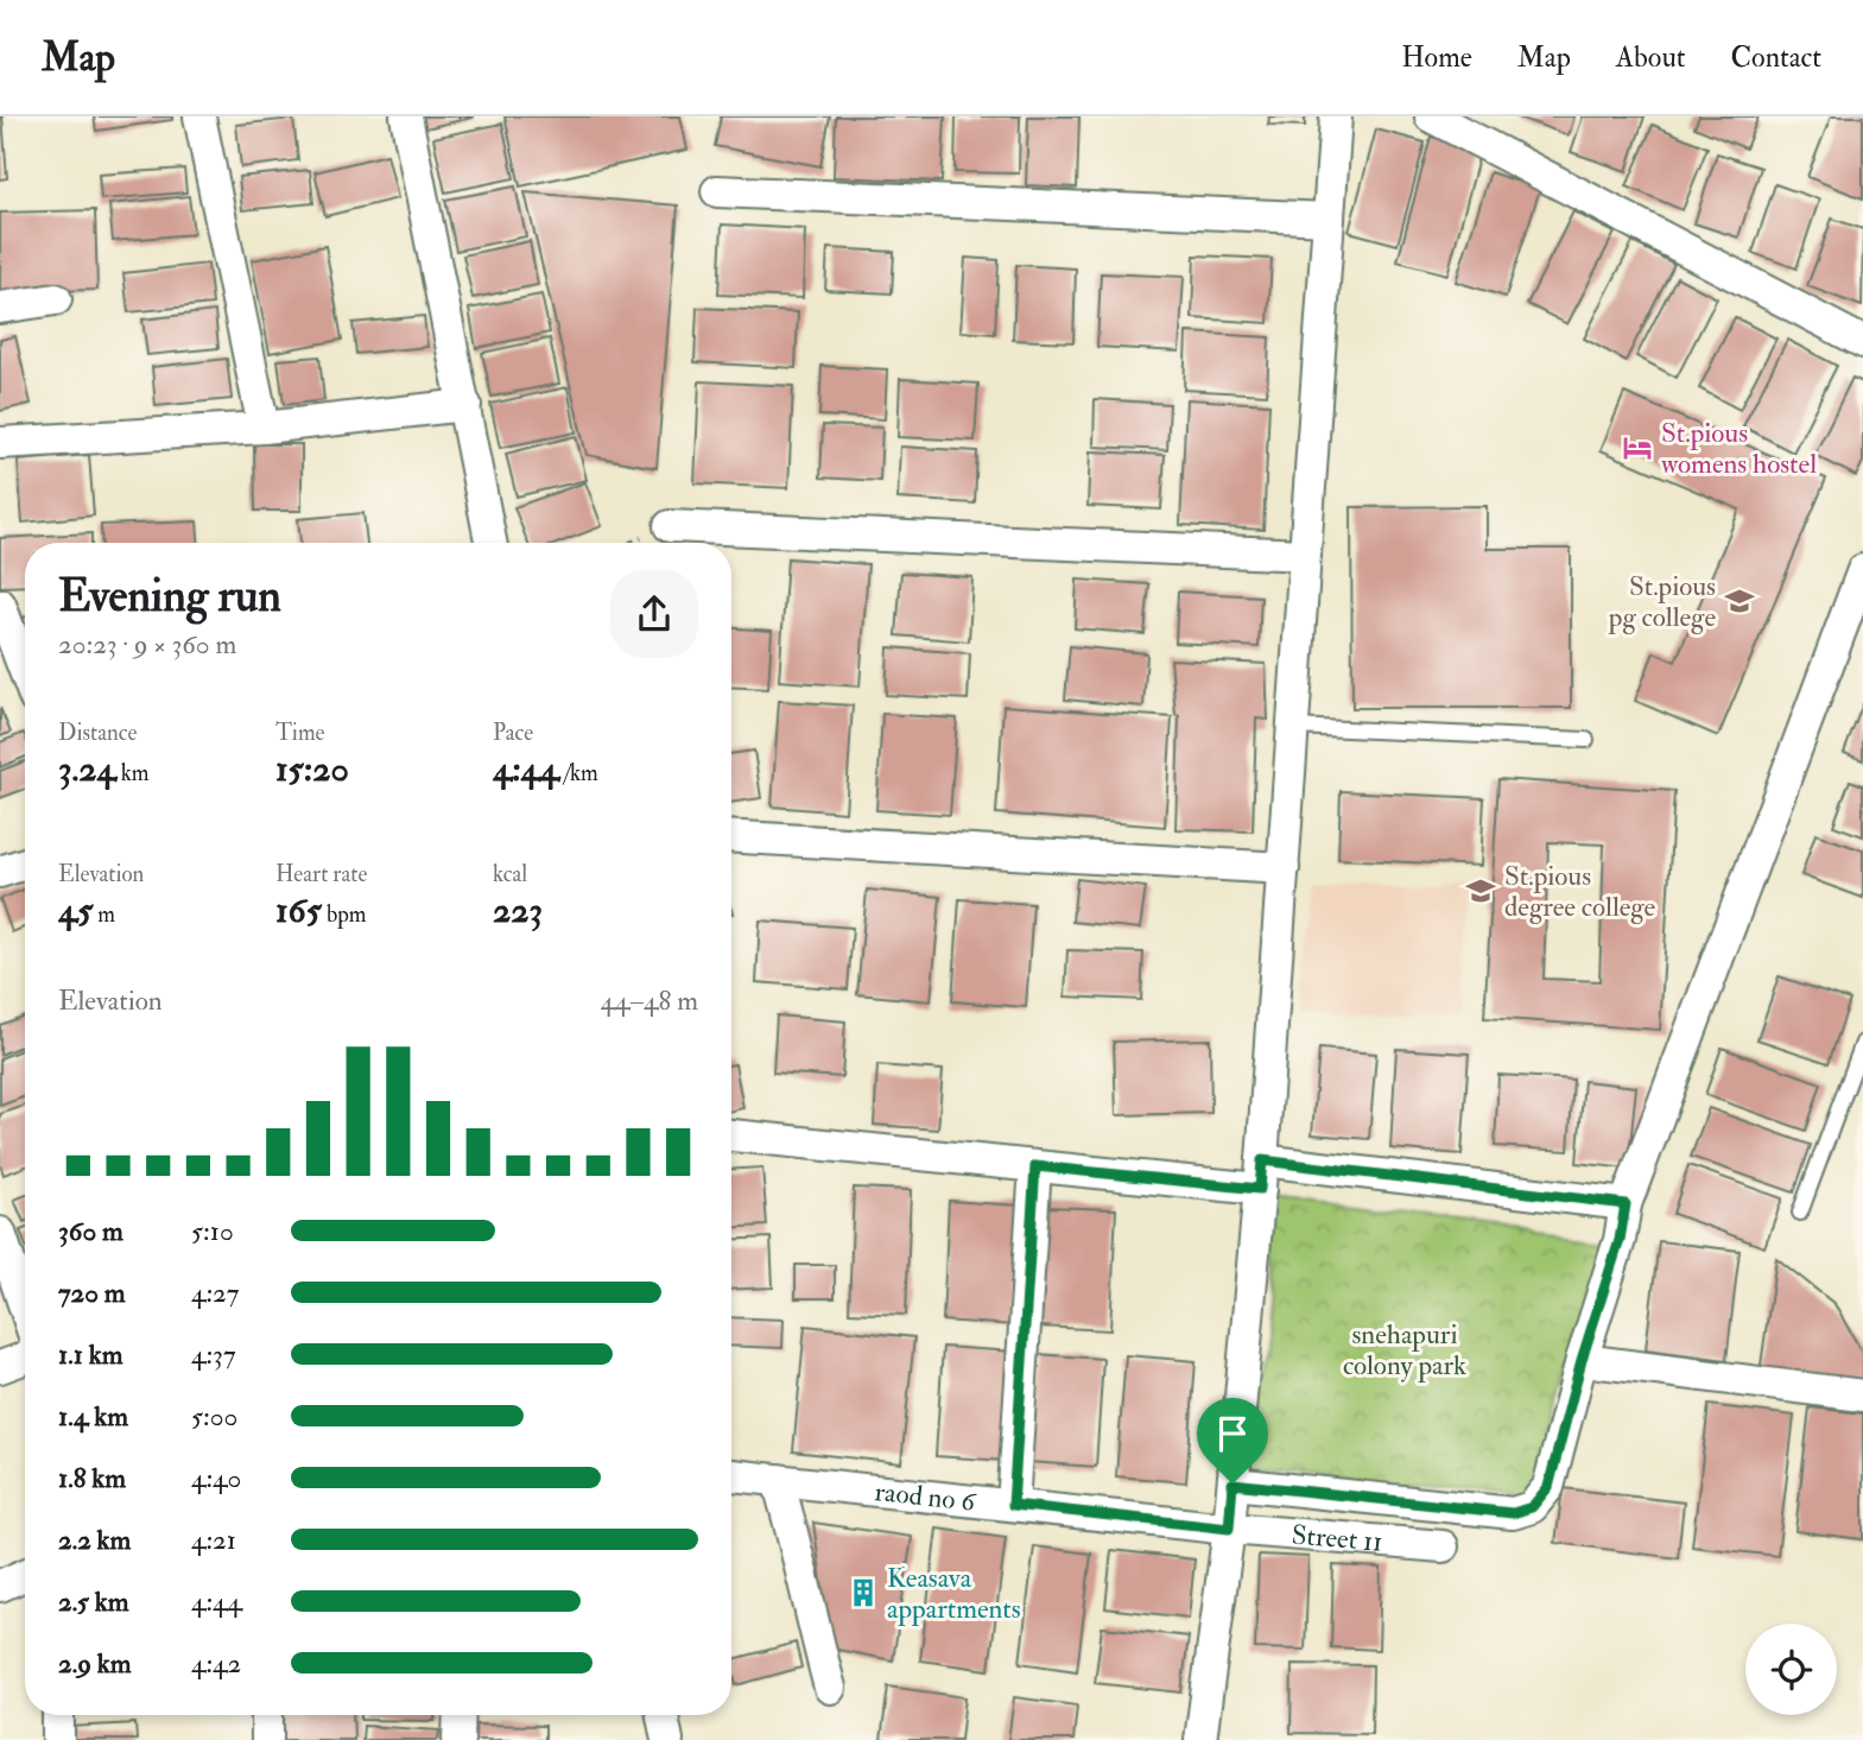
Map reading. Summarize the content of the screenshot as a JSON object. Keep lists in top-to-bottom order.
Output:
{
  "streets": {
    "street": ["raod no 6", "Street 11"]
  },
  "crossings": [
    ["raod no 6", "Street 11"]
  ],
  "parks": ["snehapuri colony park"],
  "places": {
    "hotel": ["St.pious womens hostel"],
    "school or university": ["St.pious pg college", "St.pious degree college"],
    "building": ["Keasava appartments"]
  },
  "page": {
    "header": "Map",
    "nav": [
      "Home",
      "Map",
      "About",
      "Contact"
    ],
    "heading": ["Evening run", "20:23 · 9 × 360 m"],
    "stats": [
      ["Distance", "3.24 km"],
      ["Time", "15:20"],
      ["Pace", "4:44 /km"],
      ["Elevation", "45 m"],
      ["Heart rate", "165 bpm"],
      ["kcal", "223"]
    ],
    "chart": ["Elevation", "44–48 m"],
    "list": [
      {
        "name": "360 m",
        "note": "5:10"
      },
      {
        "name": "720 m",
        "note": "4:27"
      },
      {
        "name": "1.1 km",
        "note": "4:37"
      },
      {
        "name": "1.4 km",
        "note": "5:00"
      },
      {
        "name": "1.8 km",
        "note": "4:40"
      },
      {
        "name": "2.2 km",
        "note": "4:21"
      },
      {
        "name": "2.5 km",
        "note": "4:44"
      },
      {
        "name": "2.9 km",
        "note": "4:42"
      }
    ]
  }
}
